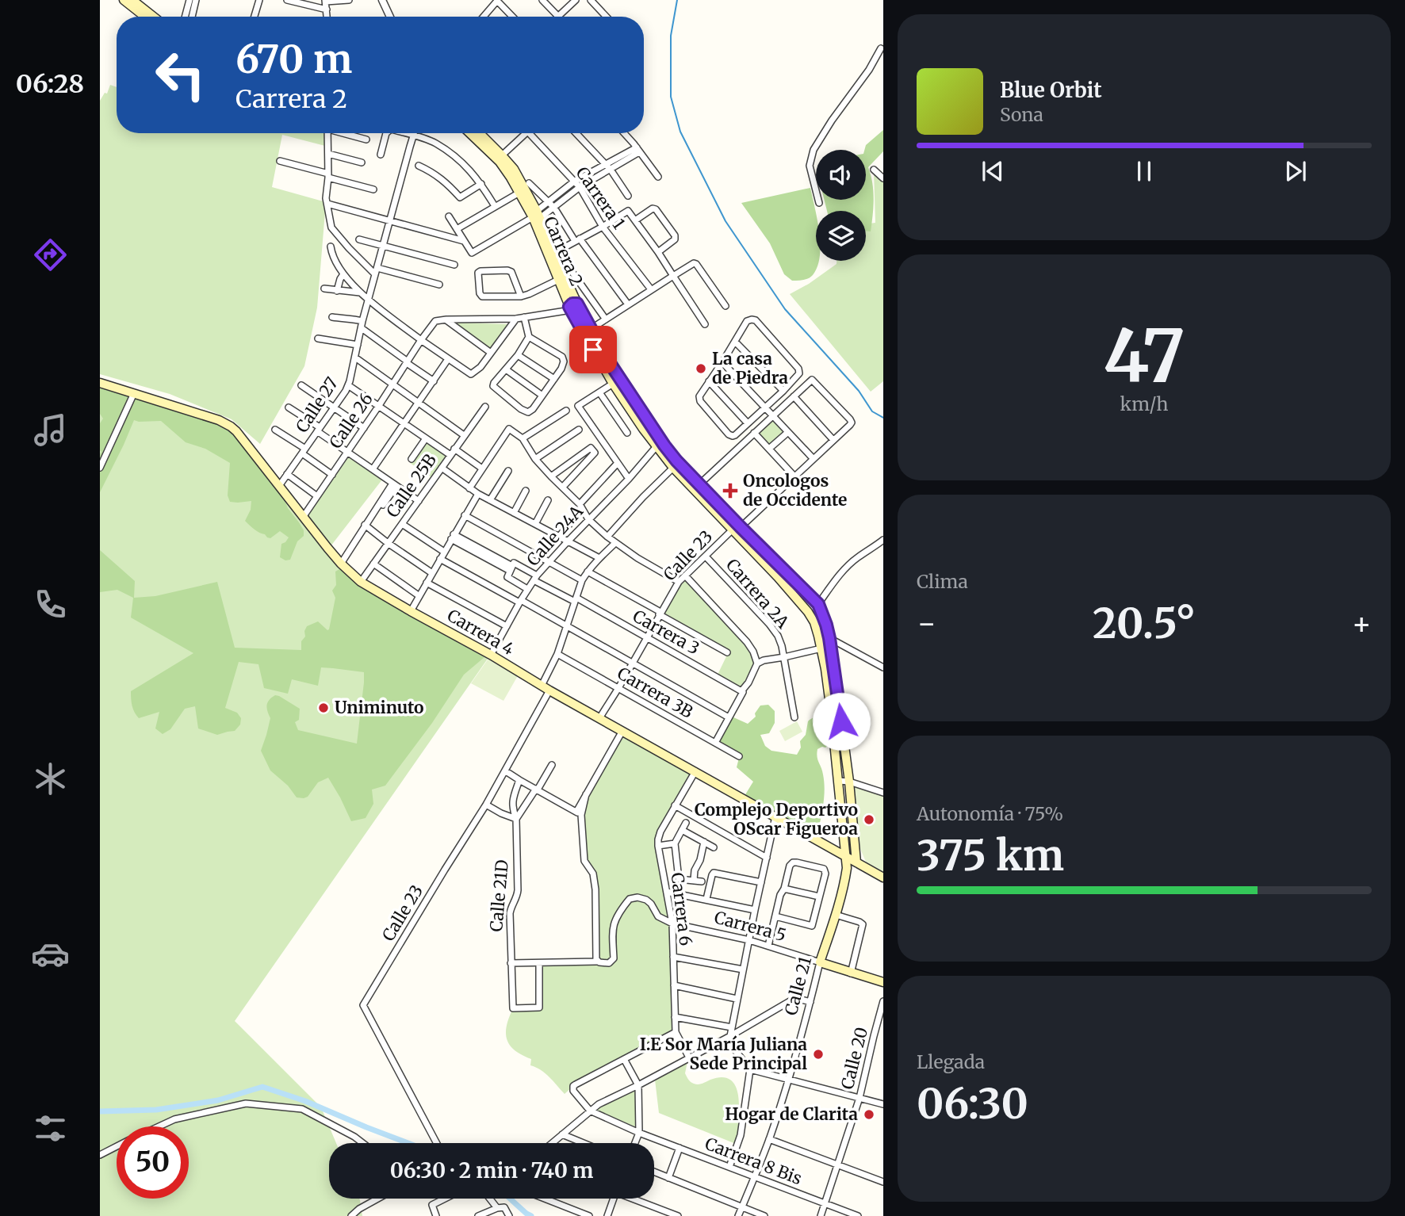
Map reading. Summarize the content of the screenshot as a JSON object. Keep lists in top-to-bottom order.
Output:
{
  "streets": {
    "main road": [
      "Carrera 2",
      "Carrera 4",
      "Carrera 5",
      "Calle 21"
    ],
    "street": [
      "Carrera 1",
      "Calle 27",
      "Calle 26",
      "Calle 25B",
      "Calle 24A",
      "Calle 23",
      "Carrera 2A",
      "Carrera 3",
      "Carrera 3B",
      "Calle 21D",
      "Carrera 6",
      "Calle 20",
      "Carrera 8 Bis"
    ]
  },
  "crossings": [
    ["Carrera 2", "Calle 24A"],
    ["Carrera 2", "Calle 23"],
    ["Carrera 2", "Carrera 4"],
    ["Carrera 2", "Calle 21"],
    ["Calle 27", "Carrera 4"],
    ["Calle 26", "Carrera 4"],
    ["Calle 25B", "Carrera 4"],
    ["Calle 24A", "Carrera 4"],
    ["Calle 24A", "Carrera 3"],
    ["Calle 23", "Carrera 2A"],
    ["Calle 23", "Carrera 4"],
    ["Calle 23", "Carrera 3"],
    ["Calle 23", "Carrera 3B"],
    ["Carrera 4", "Carrera 6"],
    ["Carrera 4", "Calle 21"],
    ["Carrera 6", "Carrera 5"],
    ["Carrera 5", "Calle 21"],
    ["Calle 21", "Carrera 8 Bis"],
    ["Calle 20", "Carrera 8 Bis"]
  ],
  "places": {
    "other": [
      "La casa de Piedra",
      "Uniminuto",
      "Complejo Deportivo OScar Figueroa",
      "I.E Sor María Juliana Sede Principal",
      "Hogar de Clarita"
    ],
    "health": ["Oncologos de Occidente"]
  },
  "page": {
    "tabs": "06:28",
    "turn": ["670 m", "Carrera 2"],
    "song": ["Blue Orbit", "Sona"],
    "tile": [
      ["47", "km/h"],
      "Clima",
      ["Autonomía · 75%", "375 km"],
      ["Llegada", "06:30"]
    ],
    "heat": ["−", "20.5°", "+"],
    "limit": "50",
    "trip": "06:30 · 2 min · 740 m"
  }
}
